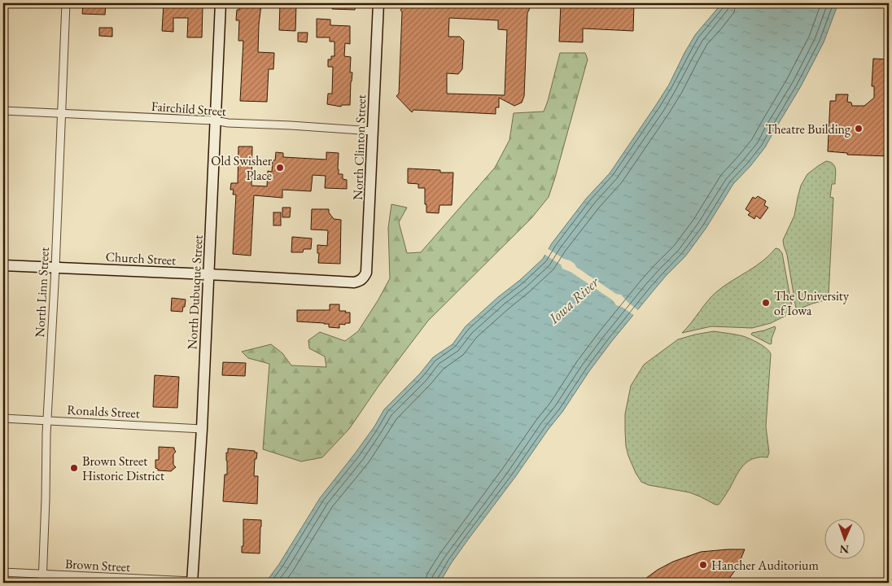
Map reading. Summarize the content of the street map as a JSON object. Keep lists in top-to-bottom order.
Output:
{
  "streets": {
    "street": [
      "Fairchild Street",
      "North Clinton Street",
      "Church Street",
      "North Linn Street",
      "North Dubuque Street",
      "Ronalds Street",
      "Brown Street"
    ]
  },
  "crossings": [
    ["Fairchild Street", "North Clinton Street"],
    ["Fairchild Street", "North Linn Street"],
    ["Fairchild Street", "North Dubuque Street"],
    ["North Clinton Street", "Church Street"],
    ["Church Street", "North Linn Street"],
    ["Church Street", "North Dubuque Street"],
    ["North Linn Street", "Ronalds Street"],
    ["North Linn Street", "Brown Street"],
    ["North Dubuque Street", "Ronalds Street"],
    ["North Dubuque Street", "Brown Street"]
  ],
  "water": ["Iowa River"],
  "places": [
    "Theatre Building",
    "Old Swisher Place",
    "The University of Iowa",
    "Brown Street Historic District",
    "Hancher Auditorium"
  ],
  "north": "bottom"
}
